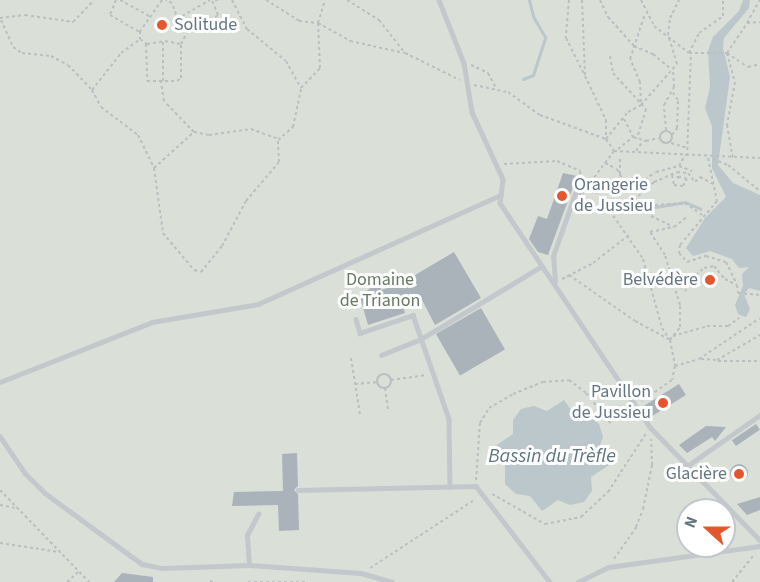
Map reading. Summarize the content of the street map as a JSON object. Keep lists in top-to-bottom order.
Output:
{
  "water": ["Bassin du Trèfle"],
  "parks": ["Domaine de Trianon"],
  "places": [
    "Solitude",
    "Orangerie de Jussieu",
    "Belvédère",
    "Pavillon de Jussieu",
    "Glacière"
  ],
  "north": "left"
}
